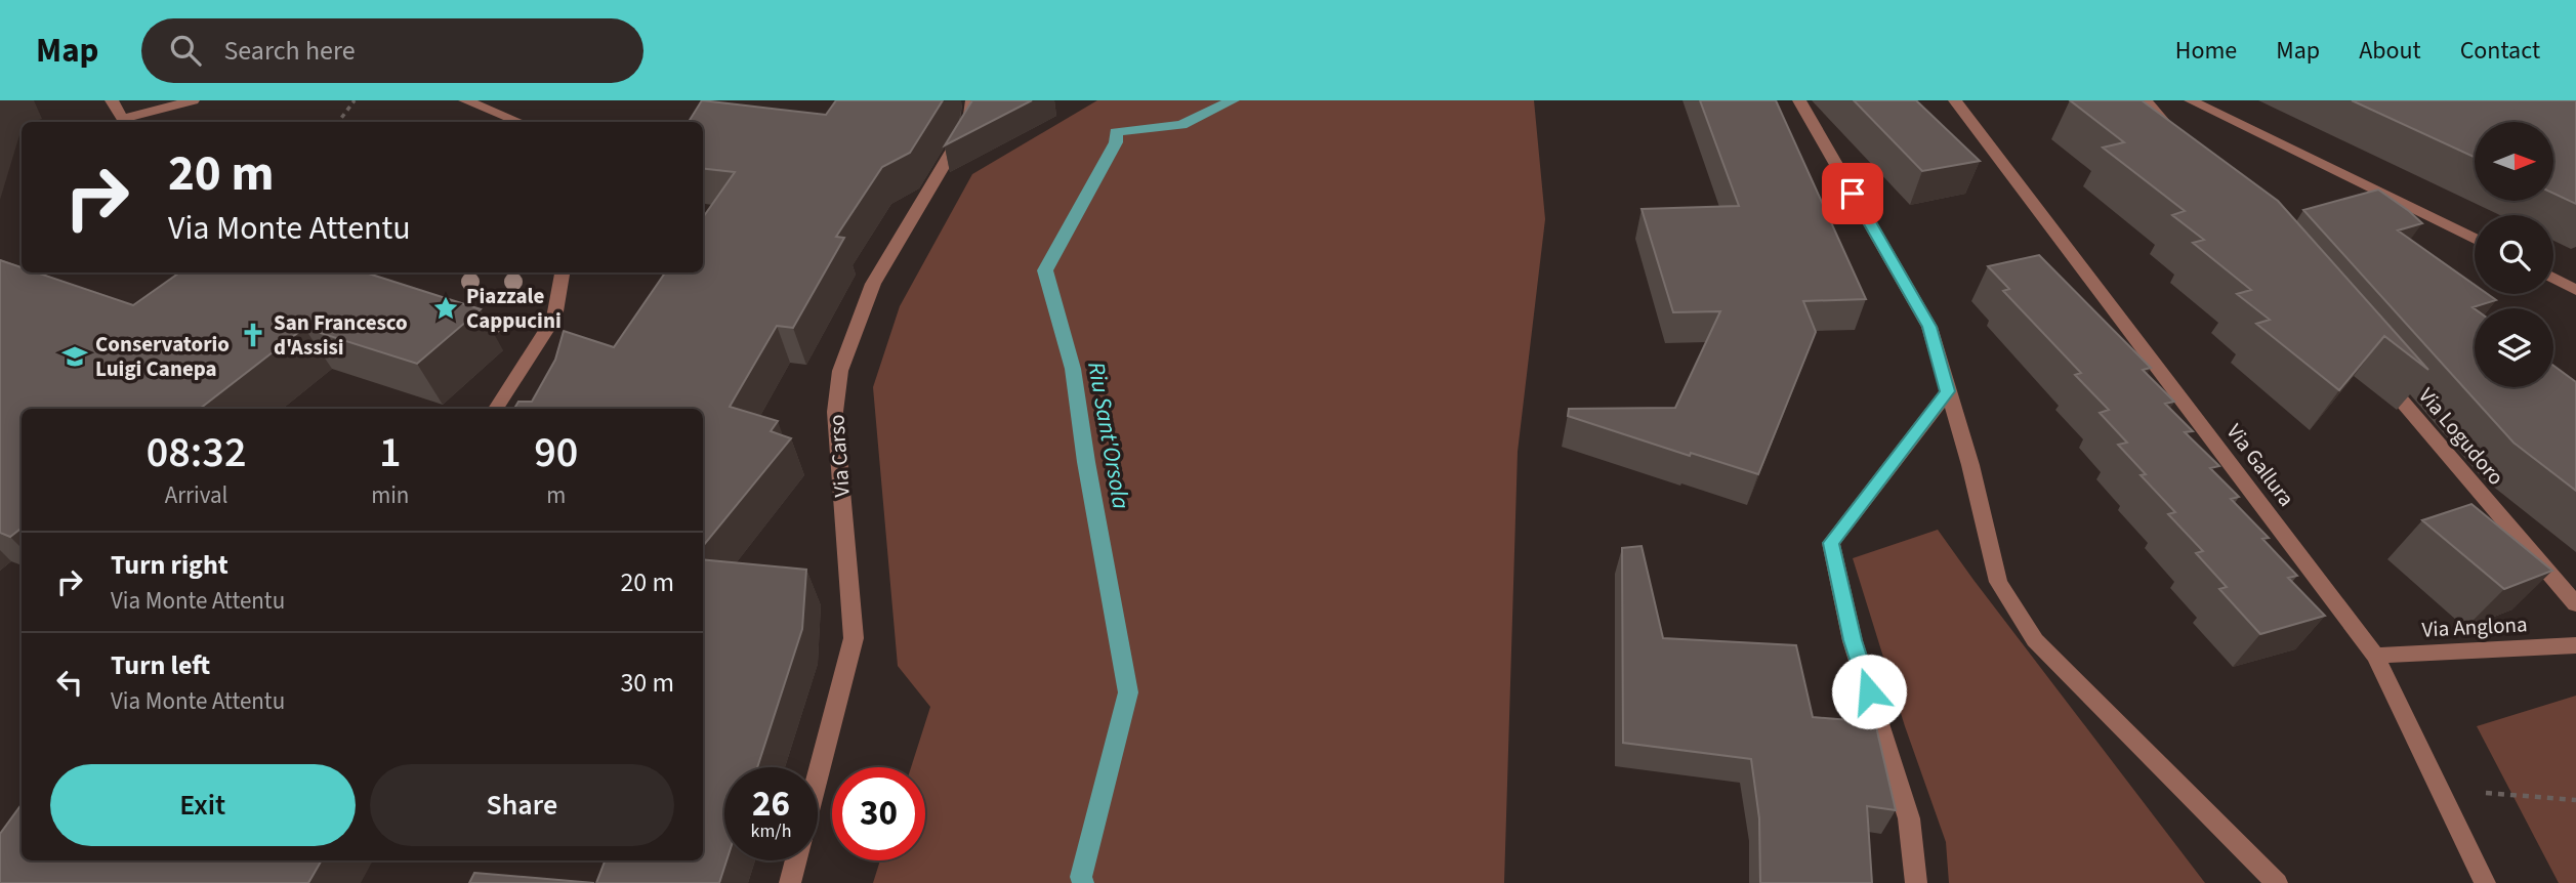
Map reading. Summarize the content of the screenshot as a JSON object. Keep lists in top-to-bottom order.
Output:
{
  "streets": {
    "street": [
      "Via Logudoro",
      "Via Carso",
      "Via Gallura",
      "Via Anglona"
    ]
  },
  "crossings": [
    ["Via Gallura", "Via Anglona"]
  ],
  "water": ["Riu Sant'Orsola"],
  "places": {
    "place": ["Piazzale Cappucini"],
    "church": ["San Francesco d'Assisi"],
    "school or university": ["Conservatorio Luigi Canepa"]
  },
  "north": "right",
  "page": {
    "header": "Map",
    "search": "Search here",
    "nav": [
      "Home",
      "Map",
      "About",
      "Contact"
    ],
    "turn": ["20 m", "Via Monte Attentu"],
    "eta": [
      "08:32",
      "Arrival",
      "1",
      "min",
      "90",
      "m"
    ],
    "list": [
      {
        "name": "Turn right",
        "note": "Via Monte Attentu",
        "value": "20 m"
      },
      {
        "name": "Turn left",
        "note": "Via Monte Attentu",
        "value": "30 m"
      }
    ],
    "buttons": ["Exit", "Share"],
    "speed": "26 km/h",
    "limit": "30"
  }
}
